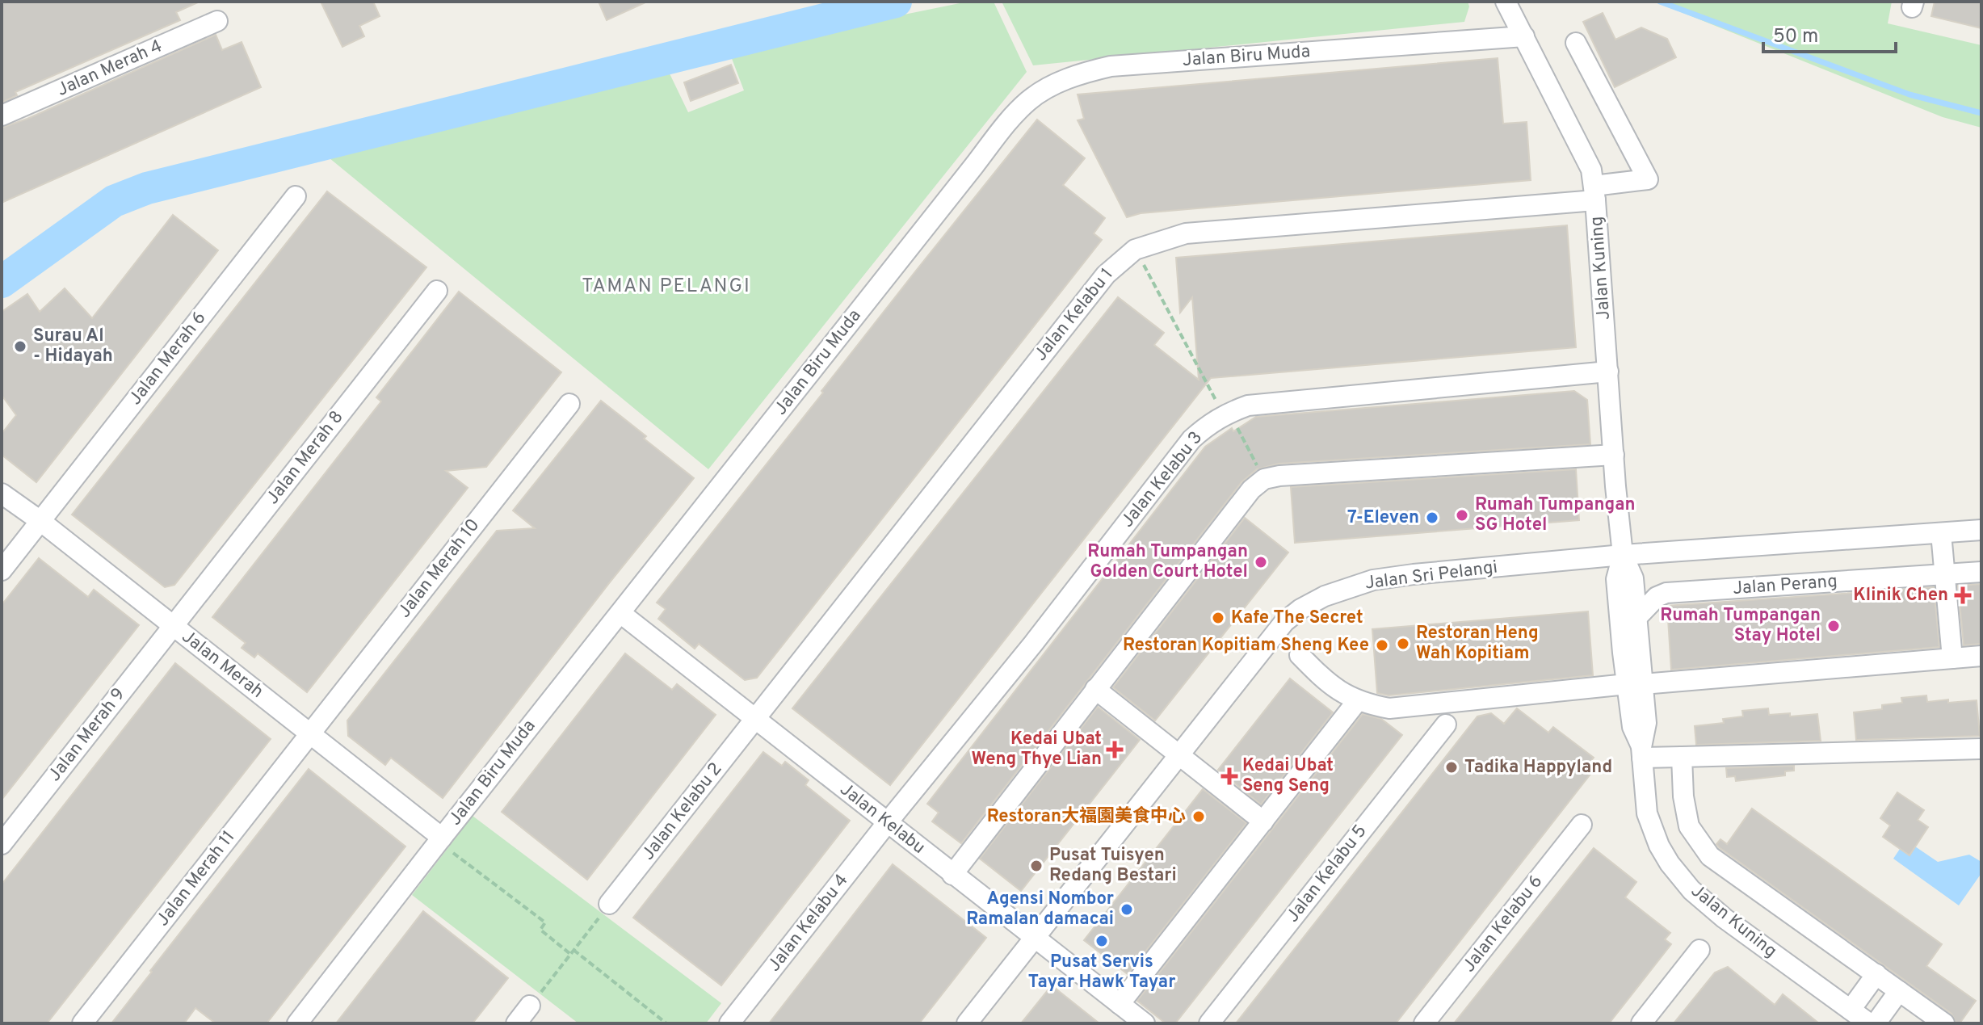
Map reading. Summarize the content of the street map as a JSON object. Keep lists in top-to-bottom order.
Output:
{
  "streets": {
    "street": [
      "Jalan Biru Muda",
      "Jalan Merah 4",
      "Jalan Kuning",
      "Jalan Kelabu 1",
      "Jalan Merah 6",
      "Jalan Merah 8",
      "Jalan Kelabu 3",
      "Jalan Merah 10",
      "Jalan Sri Pelangi",
      "Jalan Perang",
      "Jalan Merah",
      "Jalan Merah 9",
      "Jalan Kelabu 2",
      "Jalan Kelabu",
      "Jalan Kelabu 5",
      "Jalan Merah 11",
      "Jalan Kelabu 4",
      "Jalan Kelabu 6"
    ]
  },
  "crossings": [
    ["Jalan Biru Muda", "Jalan Kuning"],
    ["Jalan Biru Muda", "Jalan Merah"],
    ["Jalan Biru Muda", "Jalan Kelabu"],
    ["Jalan Kuning", "Jalan Kelabu 1"],
    ["Jalan Kuning", "Jalan Kelabu 3"],
    ["Jalan Kuning", "Jalan Sri Pelangi"],
    ["Jalan Kuning", "Jalan Perang"],
    ["Jalan Kelabu 1", "Jalan Kelabu 2"],
    ["Jalan Kelabu 1", "Jalan Kelabu"],
    ["Jalan Merah 6", "Jalan Merah"],
    ["Jalan Merah 8", "Jalan Merah"],
    ["Jalan Merah 8", "Jalan Merah 9"],
    ["Jalan Kelabu 3", "Jalan Kelabu"],
    ["Jalan Kelabu 3", "Jalan Kelabu 4"],
    ["Jalan Merah 10", "Jalan Merah"],
    ["Jalan Merah 10", "Jalan Merah 11"],
    ["Jalan Sri Pelangi", "Jalan Kelabu"],
    ["Jalan Merah", "Jalan Merah 9"],
    ["Jalan Merah", "Jalan Merah 11"],
    ["Jalan Kelabu 2", "Jalan Kelabu"],
    ["Jalan Kelabu", "Jalan Kelabu 4"]
  ],
  "districts": ["TAMAN PELANGI"],
  "places": {
    "other": [
      "Surau Al - Hidayah",
      "Rumah Tumpangan SG Hotel",
      "7-Eleven",
      "Rumah Tumpangan Golden Court Hotel",
      "Kafe The Secret",
      "Rumah Tumpangan Stay Hotel",
      "Restoran Heng Wah Kopitiam",
      "Restoran Kopitiam Sheng Kee",
      "Tadika Happyland",
      "Restoran大福園美食中心",
      "Pusat Tuisyen Redang Bestari",
      "Agensi Nombor Ramalan damacai",
      "Pusat Servis Tayar Hawk Tayar"
    ],
    "health": ["Klinik Chen", "Kedai Ubat Weng Thye Lian", "Kedai Ubat Seng Seng"]
  },
  "scale_bar": "50 m"
}
